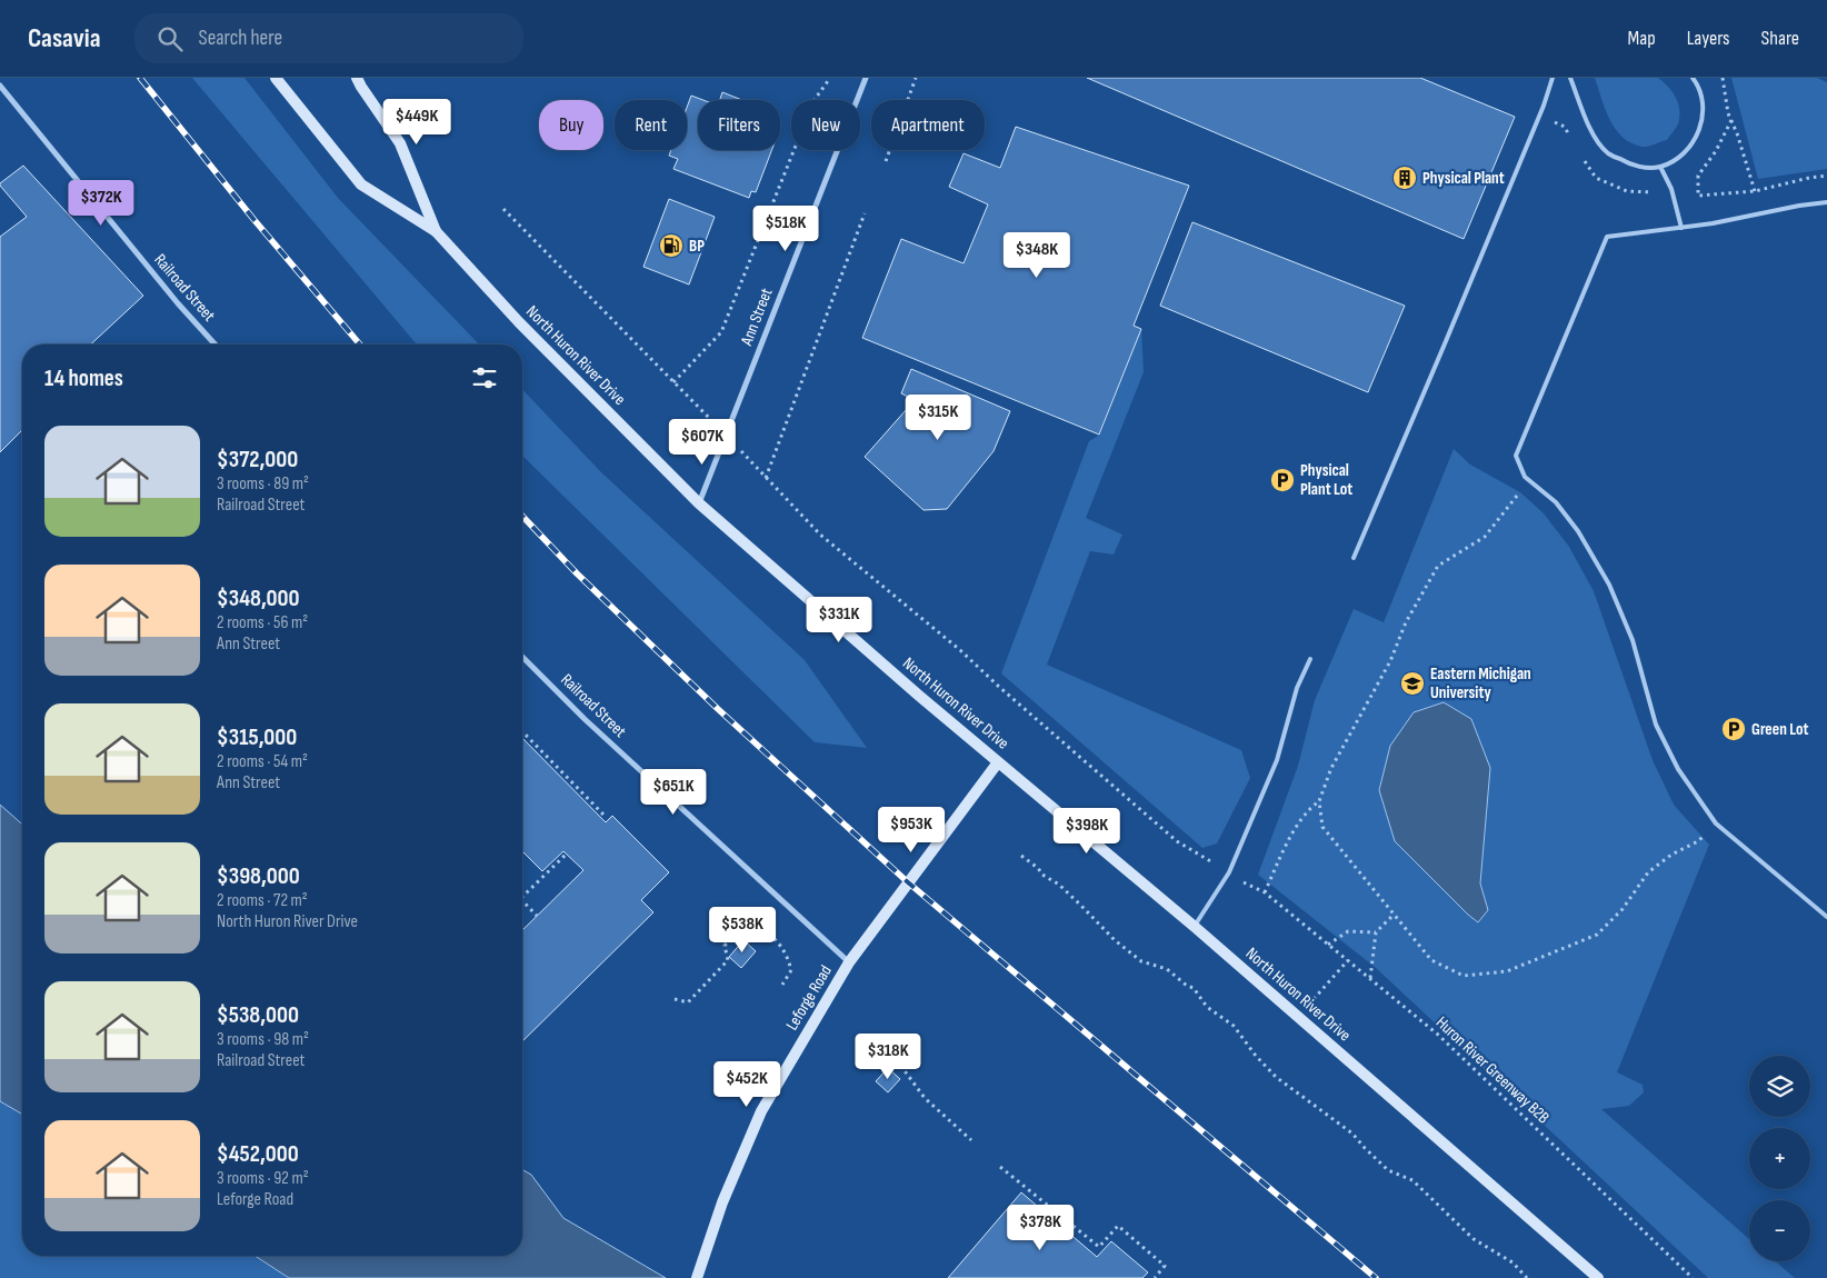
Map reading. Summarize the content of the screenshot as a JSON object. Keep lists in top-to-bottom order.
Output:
{
  "streets": {
    "main road": ["North Huron River Drive", "Leforge Road"],
    "street": ["Railroad Street", "Ann Street"],
    "path": ["Huron River Greenway B2B"]
  },
  "crossings": [
    ["Railroad Street", "Leforge Road"],
    ["Ann Street", "North Huron River Drive"],
    ["Ann Street", "Huron River Greenway B2B"],
    ["North Huron River Drive", "Leforge Road"]
  ],
  "places": {
    "building": ["Physical Plant"],
    "fuel station": ["BP"],
    "parking": ["Physical Plant Lot", "Green Lot"],
    "school or university": ["Eastern Michigan University"]
  },
  "page": {
    "header": "Casavia",
    "search": "Search here",
    "nav": ["Map", "Layers", "Share"],
    "price": [
      "$449K",
      "$372K",
      "$518K",
      "$348K",
      "$315K",
      "$607K",
      "$331K",
      "$651K",
      "$953K",
      "$398K",
      "$538K",
      "$318K",
      "$452K",
      "$378K"
    ],
    "chip": [
      "Buy",
      "Rent",
      "Filters",
      "New",
      "Apartment"
    ],
    "heading": "14 homes",
    "list": [
      {
        "name": "$372,000",
        "note": "3 rooms · 89 m² · Railroad Street"
      },
      {
        "name": "$348,000",
        "note": "2 rooms · 56 m² · Ann Street"
      },
      {
        "name": "$315,000",
        "note": "2 rooms · 54 m² · Ann Street"
      },
      {
        "name": "$398,000",
        "note": "2 rooms · 72 m² · North Huron River Drive"
      },
      {
        "name": "$538,000",
        "note": "3 rooms · 98 m² · Railroad Street"
      },
      {
        "name": "$452,000",
        "note": "3 rooms · 92 m² · Leforge Road"
      }
    ],
    "map_buttons": ["+", "−"]
  }
}
